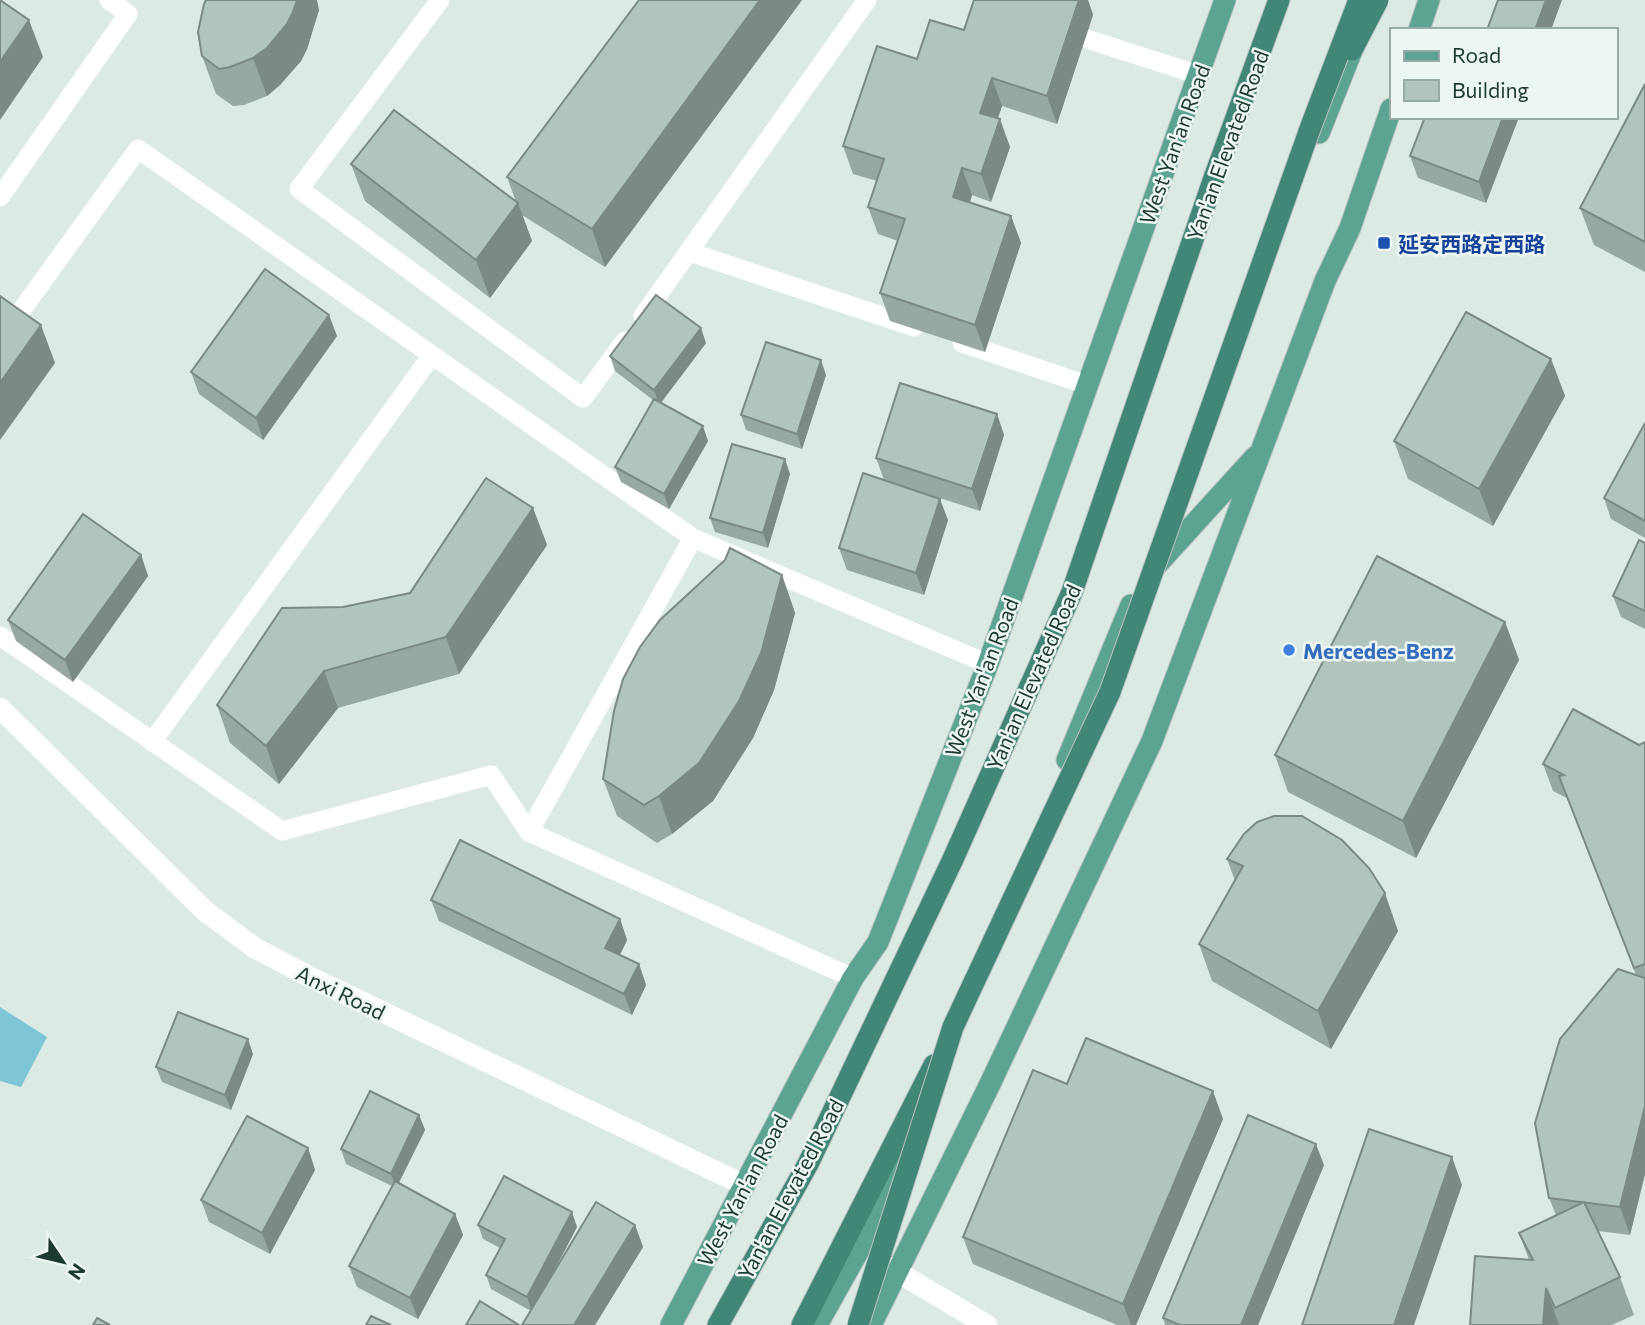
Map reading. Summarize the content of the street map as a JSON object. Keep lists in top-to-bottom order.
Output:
{
  "streets": {
    "highway": ["Yan'an Elevated Road"],
    "main road": ["West Yan'an Road"],
    "street": ["Anxi Road"]
  },
  "crossings": [
    ["West Yan'an Road", "Anxi Road"]
  ],
  "places": {
    "transit": ["延安西路定西路"],
    "other": ["Mercedes-Benz"]
  },
  "legend": ["Road", "Building"],
  "north": "bottom right"
}
